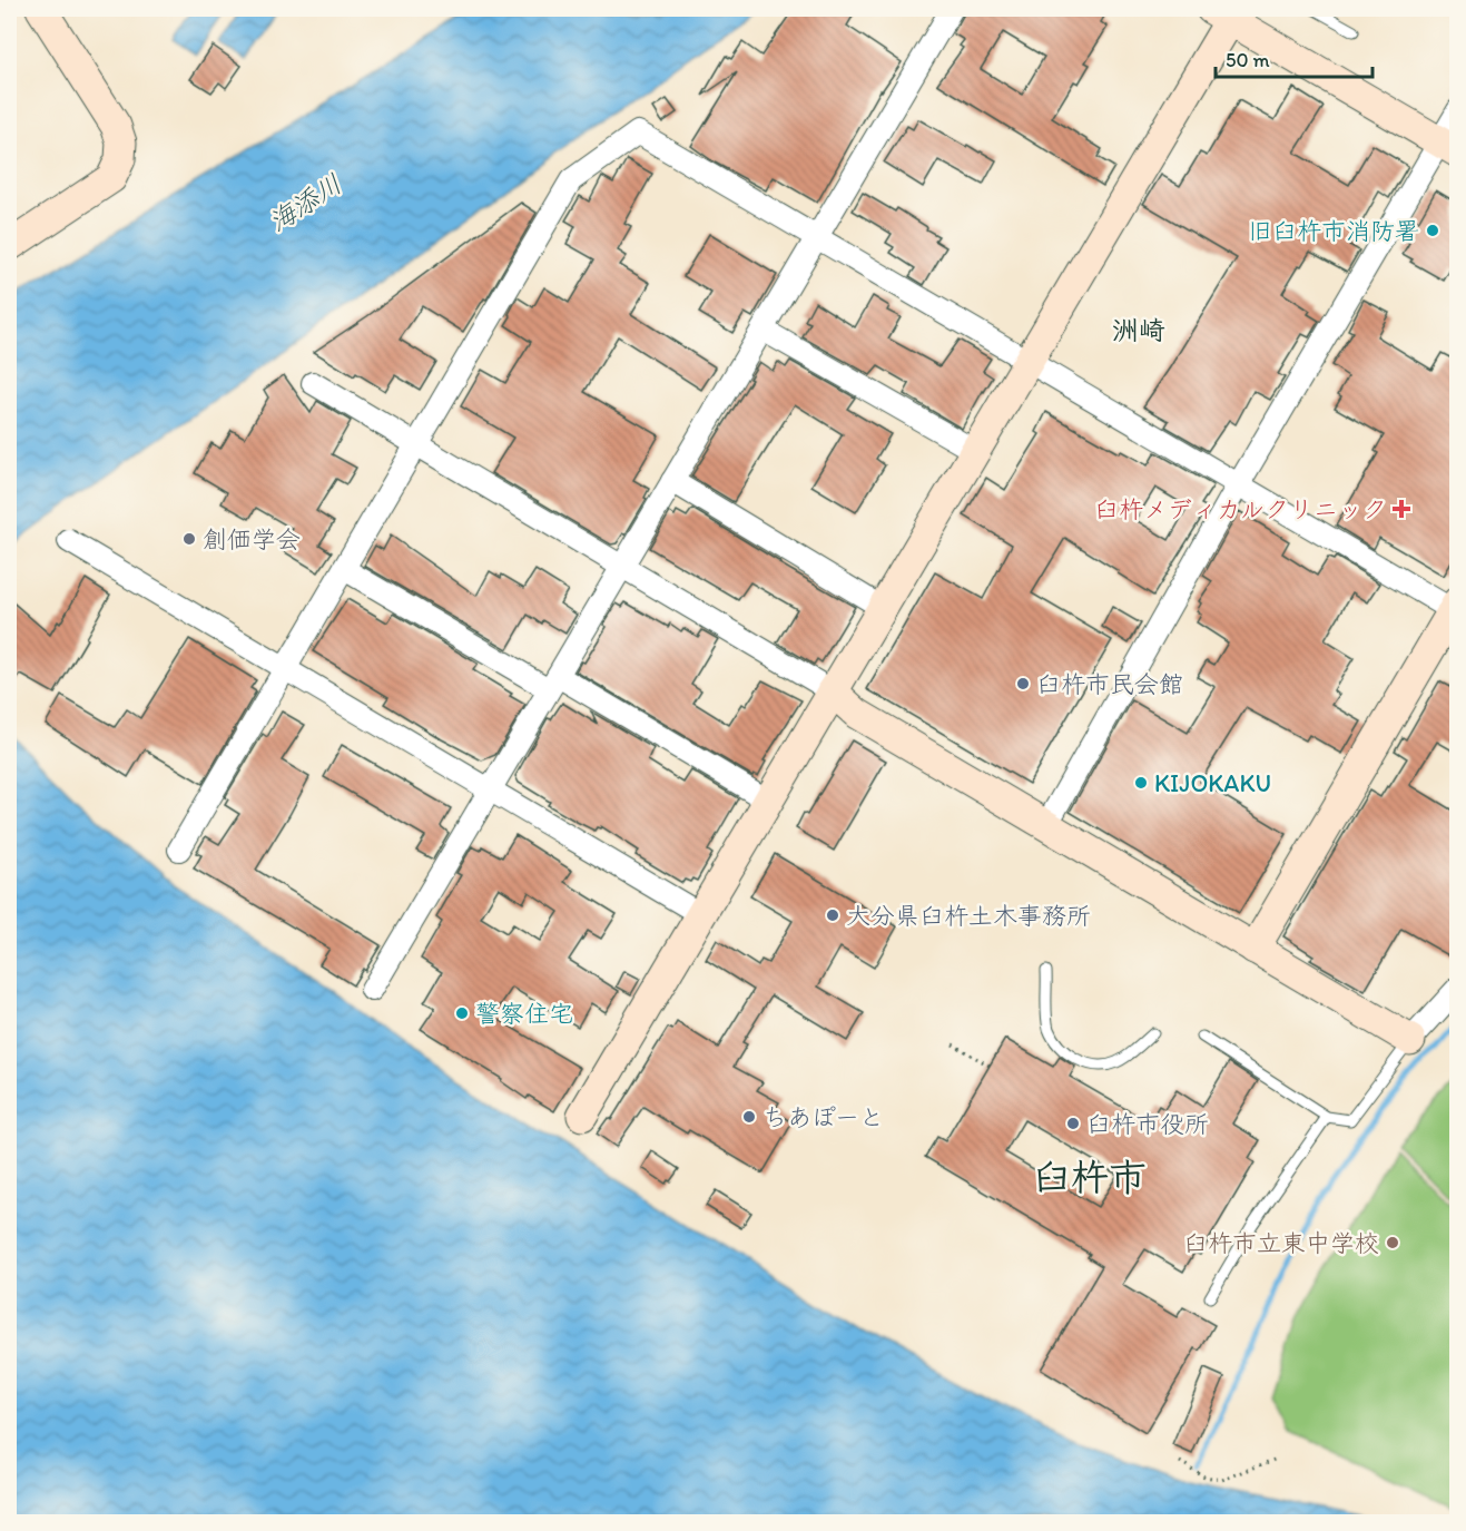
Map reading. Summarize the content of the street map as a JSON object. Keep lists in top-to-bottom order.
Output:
{
  "districts": ["洲崎", "臼杵市"],
  "water": ["海添川"],
  "places": {
    "other": [
      "旧臼杵市消防署",
      "創価学会",
      "臼杵市民会館",
      "KIJOKAKU",
      "大分県臼杵土木事務所",
      "警察住宅",
      "ちあぽーと",
      "臼杵市役所",
      "臼杵市立東中学校"
    ],
    "health": ["臼杵メディカルクリニック"]
  },
  "scale_bar": "50 m"
}
